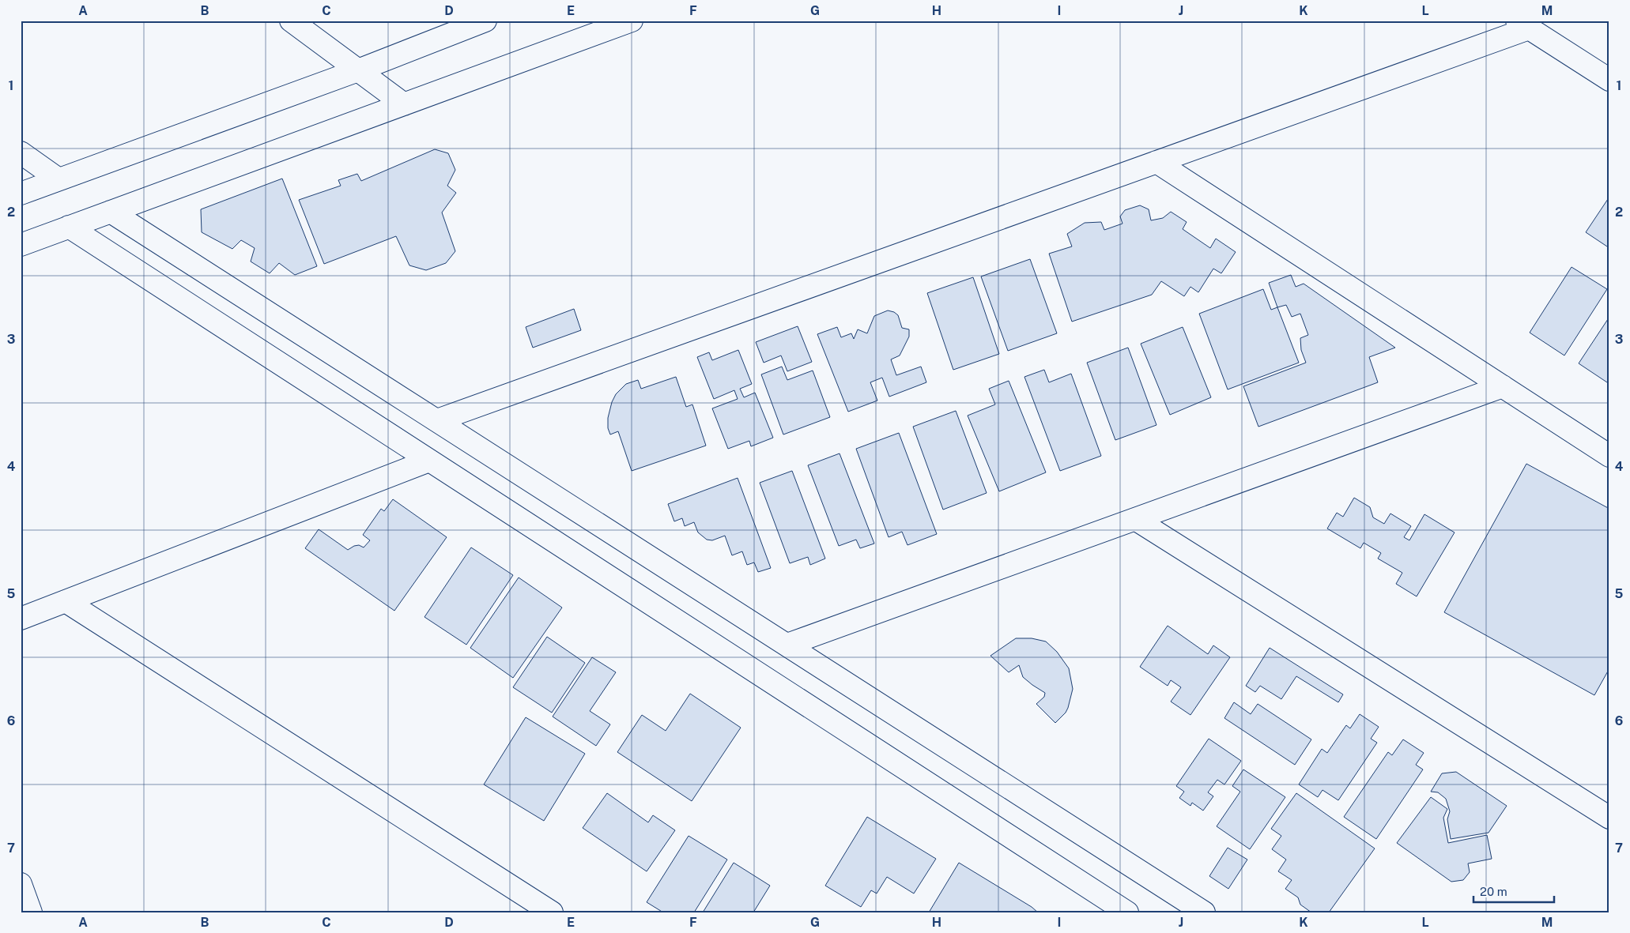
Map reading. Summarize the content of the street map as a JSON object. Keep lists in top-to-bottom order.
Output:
{
  "scale_bar": "20 m",
  "grid": {
    "columns": [
      "A",
      "B",
      "C",
      "D",
      "E",
      "F",
      "G",
      "H",
      "I",
      "J",
      "K",
      "L",
      "M"
    ],
    "rows": [
      "1",
      "2",
      "3",
      "4",
      "5",
      "6",
      "7"
    ]
  }
}
